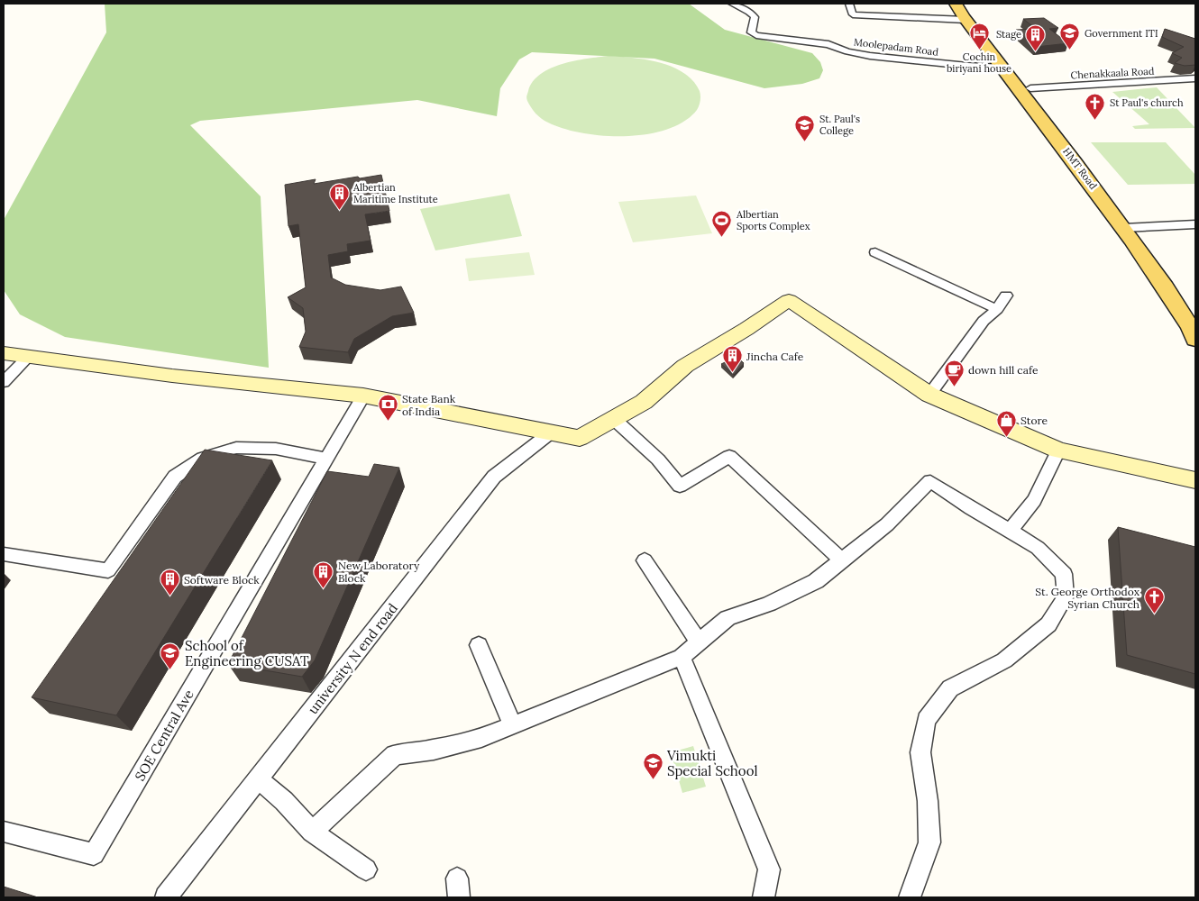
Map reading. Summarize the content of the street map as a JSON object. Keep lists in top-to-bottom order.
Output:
{
  "streets": {
    "main road": ["HMT Road"],
    "street": [
      "Moolepadam Road",
      "Chenakkaala Road",
      "university N end road",
      "SOE Central Ave"
    ]
  },
  "crossings": [
    ["Moolepadam Road", "HMT Road"],
    ["Chenakkaala Road", "HMT Road"]
  ],
  "places": {
    "hotel": ["Cochin biriyani house"],
    "school or university": [
      "Government ITI",
      "St. Paul's College",
      "School of Engineering CUSAT",
      "Vimukti Special School"
    ],
    "building": [
      "Stage",
      "Albertian Maritime Institute",
      "Jincha Cafe",
      "New Laboratory Block",
      "Software Block"
    ],
    "church": ["St Paul's church", "St. George Orthodox Syrian Church"],
    "sports": ["Albertian Sports Complex"],
    "cafe": ["down hill cafe"],
    "bank": ["State Bank of India"],
    "shop": ["Store"]
  }
}
